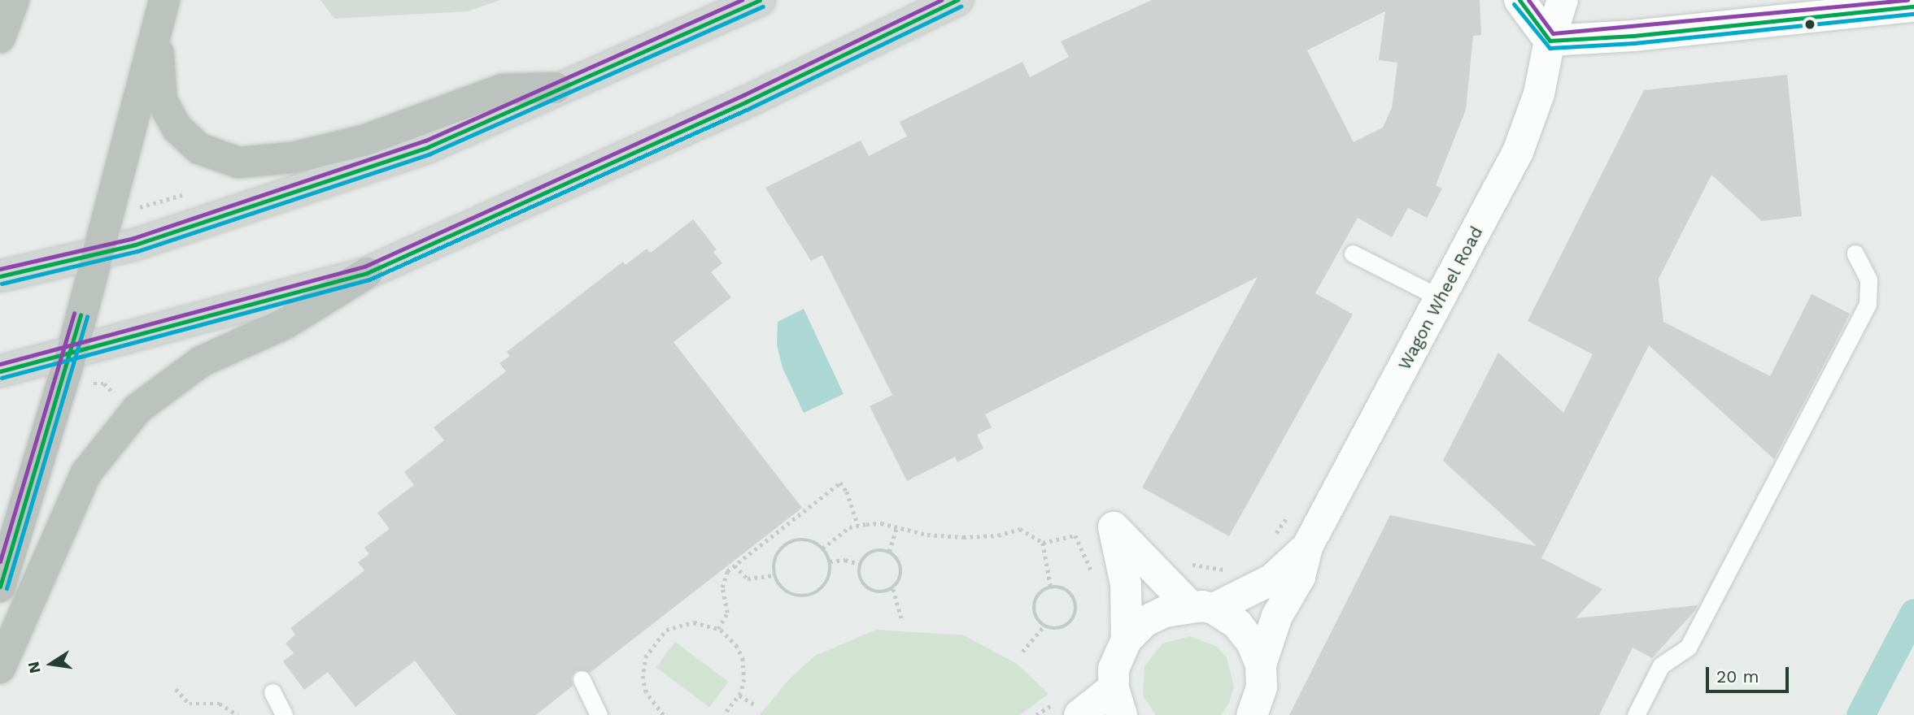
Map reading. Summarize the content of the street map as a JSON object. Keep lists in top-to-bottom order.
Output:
{
  "streets": {
    "street": ["Wagon Wheel Road"]
  },
  "scale_bar": "20 m",
  "north": "left"
}
